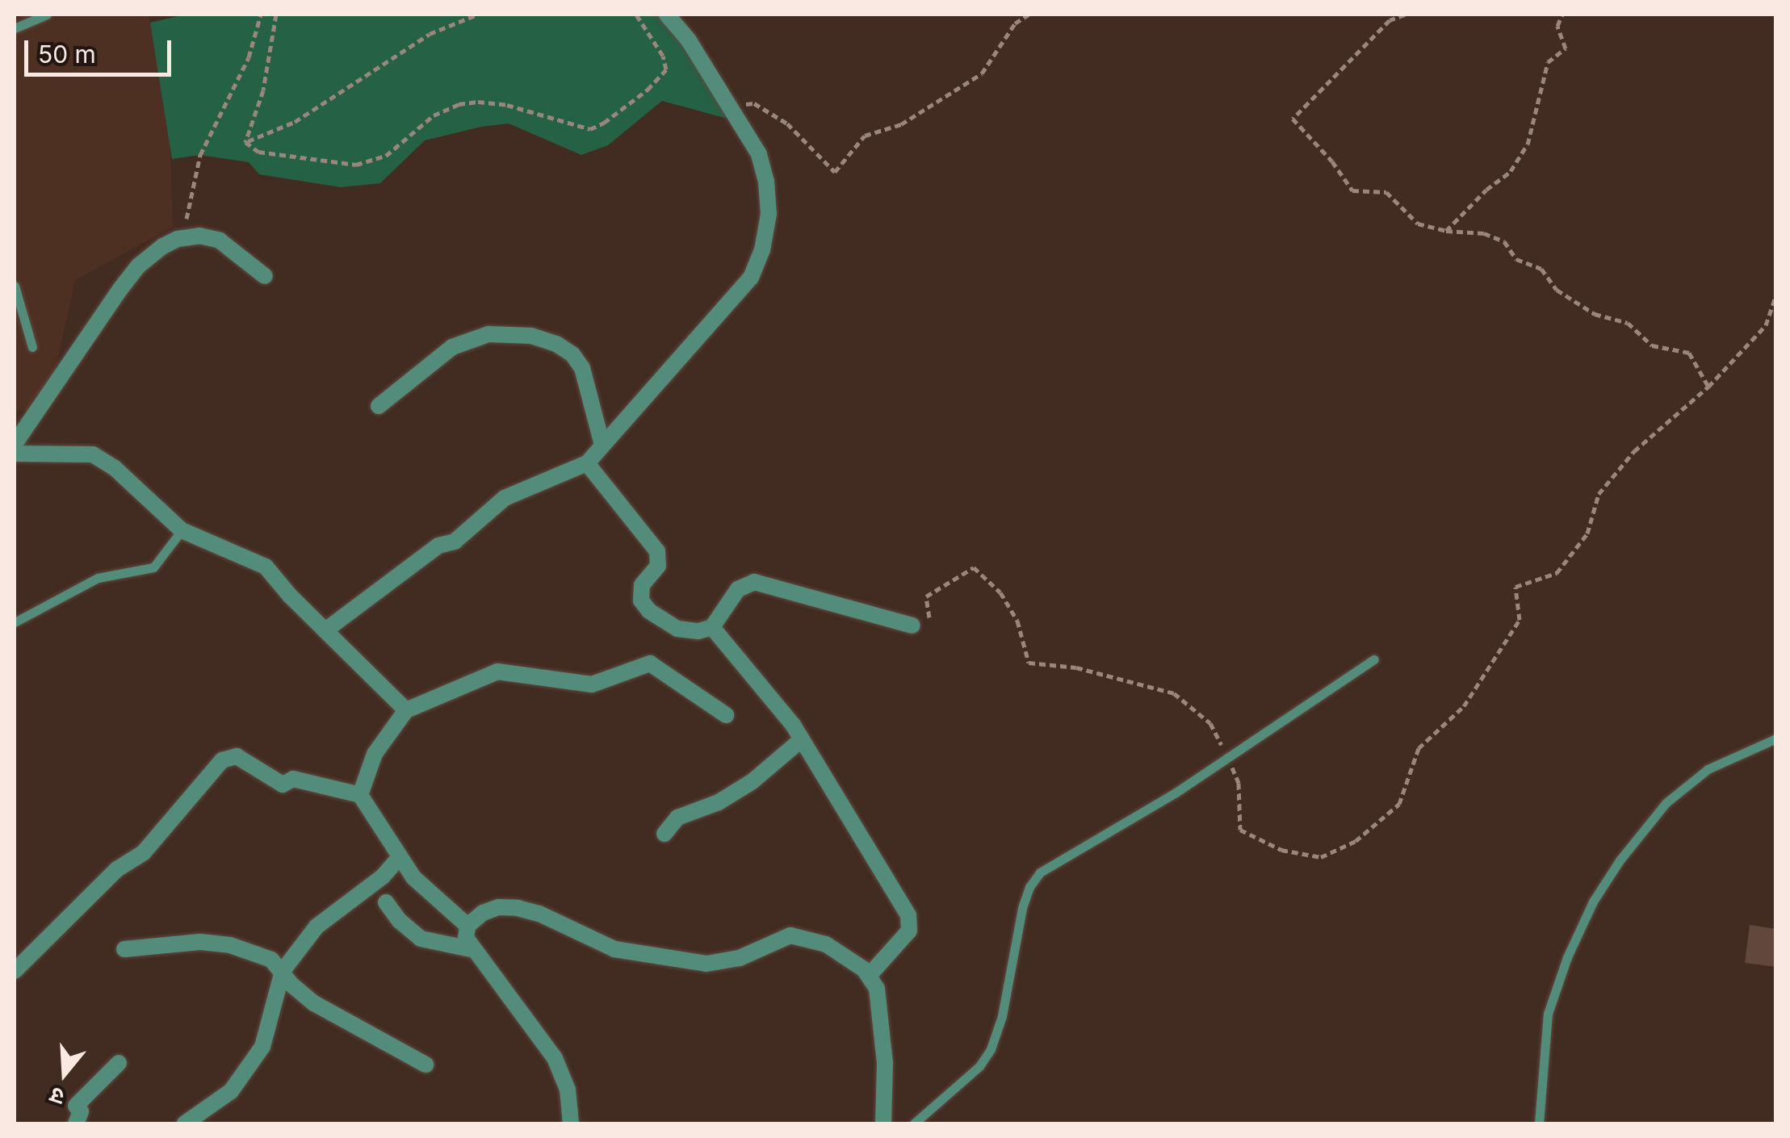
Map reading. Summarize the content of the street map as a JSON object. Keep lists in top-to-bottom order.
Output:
{
  "scale_bar": "50 m",
  "north": "bottom"
}
